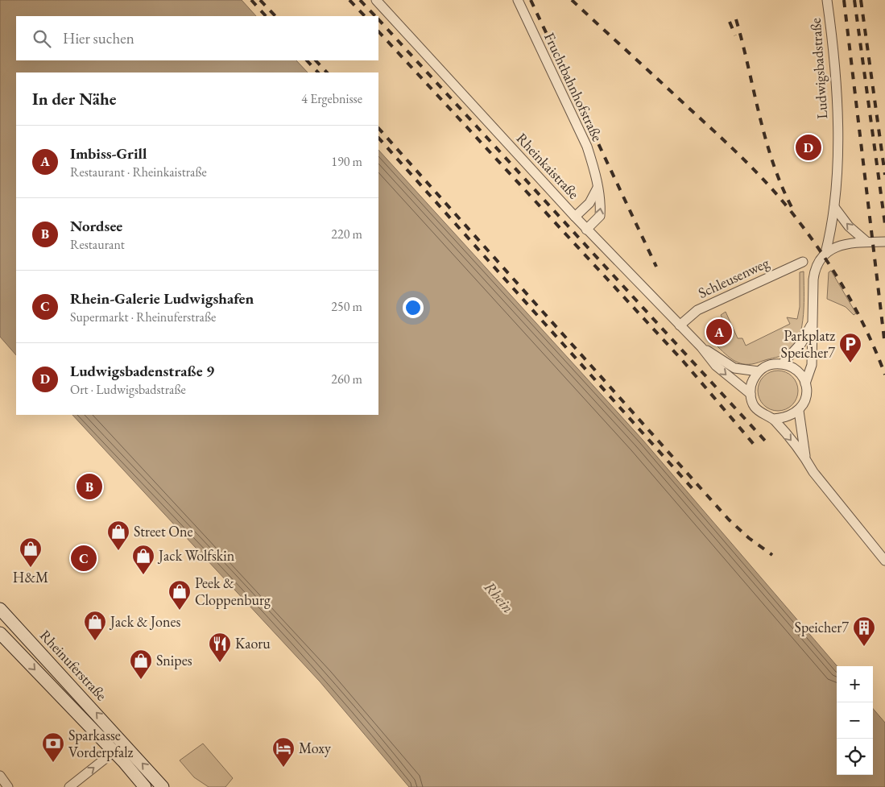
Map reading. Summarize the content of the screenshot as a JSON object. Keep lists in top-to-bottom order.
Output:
{
  "streets": {
    "main road": ["Rheinuferstraße"],
    "street": [
      "Ludwigsbadstraße",
      "Fruchtbahnhofstraße",
      "Rheinkaistraße",
      "Schleusenweg"
    ]
  },
  "crossings": [
    ["Fruchtbahnhofstraße", "Rheinkaistraße"],
    ["Rheinkaistraße", "Schleusenweg"]
  ],
  "water": ["Rhein"],
  "places": {
    "parking": ["Parkplatz Speicher7"],
    "shop": [
      "Street One",
      "H&M",
      "Jack Wolfskin",
      "Peek & Cloppenburg",
      "Jack & Jones",
      "Snipes"
    ],
    "building": ["Speicher7"],
    "restaurant": ["Kaoru"],
    "bank": ["Sparkasse Vorderpfalz"],
    "hotel": ["Moxy"]
  },
  "page": {
    "search": "Hier suchen",
    "heading": ["In der Nähe", "4 Ergebnisse"],
    "list": [
      {
        "mark": "A",
        "name": "Imbiss-Grill",
        "note": "Restaurant · Rheinkaistraße",
        "value": "190 m"
      },
      {
        "mark": "B",
        "name": "Nordsee",
        "note": "Restaurant",
        "value": "220 m"
      },
      {
        "mark": "C",
        "name": "Rhein-Galerie Ludwigshafen",
        "note": "Supermarkt · Rheinuferstraße",
        "value": "250 m"
      },
      {
        "mark": "D",
        "name": "Ludwigsbadenstraße 9",
        "note": "Ort · Ludwigsbadstraße",
        "value": "260 m"
      }
    ],
    "pins": [
      "D",
      "A",
      "B",
      "C"
    ],
    "map_buttons": ["+", "−"]
  }
}
